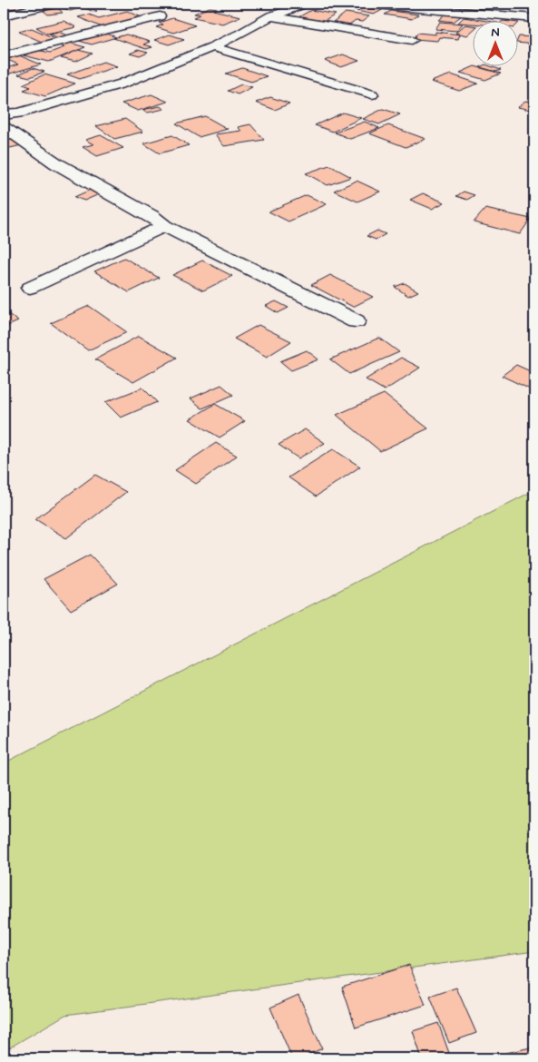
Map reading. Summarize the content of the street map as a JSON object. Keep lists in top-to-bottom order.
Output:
{
  "north": "top"
}
